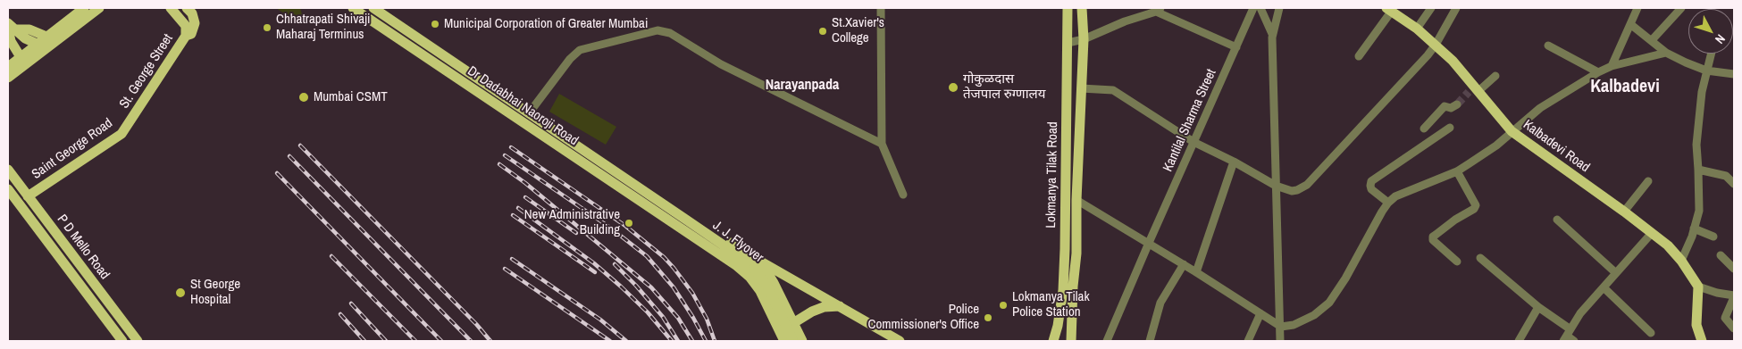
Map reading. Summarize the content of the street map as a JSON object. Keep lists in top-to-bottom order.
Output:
{
  "streets": {
    "main road": [
      "St. George Street",
      "Dr Dadabhai Naoroji Road",
      "Kalbadevi Road",
      "Saint George Road",
      "Lokmanya Tilak Road",
      "J. J. Flyover",
      "P D Mello Road"
    ],
    "street": ["Kantilal Sharma Street"]
  },
  "crossings": [
    ["St. George Street", "Saint George Road"],
    ["Dr Dadabhai Naoroji Road", "J. J. Flyover"],
    ["Saint George Road", "P D Mello Road"]
  ],
  "districts": ["Narayanpada", "Kalbadevi"],
  "places": [
    "Municipal Corporation of Greater Mumbai",
    "Chhatrapati Shivaji Maharaj Terminus",
    "St.Xavier's College",
    "गोकुळदास तेजपाल रुग्णालय",
    "Mumbai CSMT",
    "New Administrative Building",
    "St George Hospital",
    "Lokmanya Tilak Police Station",
    "Police Commissioner's Office"
  ],
  "north": "bottom right"
}
